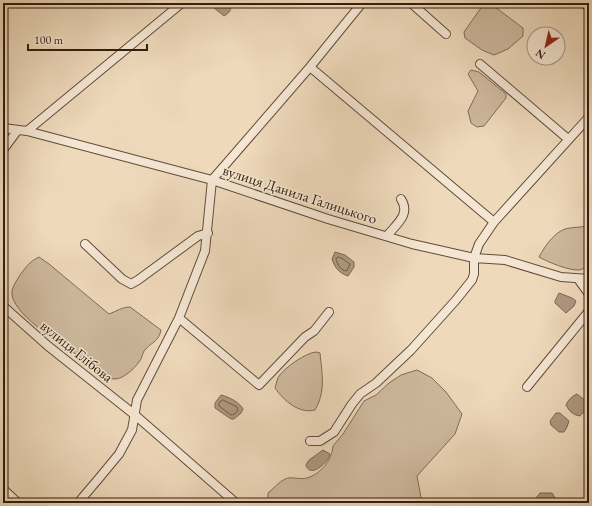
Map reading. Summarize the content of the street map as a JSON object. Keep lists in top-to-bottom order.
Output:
{
  "streets": {
    "street": ["вулиця Данила Галицького", "вулиця Глібова"]
  },
  "scale_bar": "100 m",
  "north": "bottom left"
}
